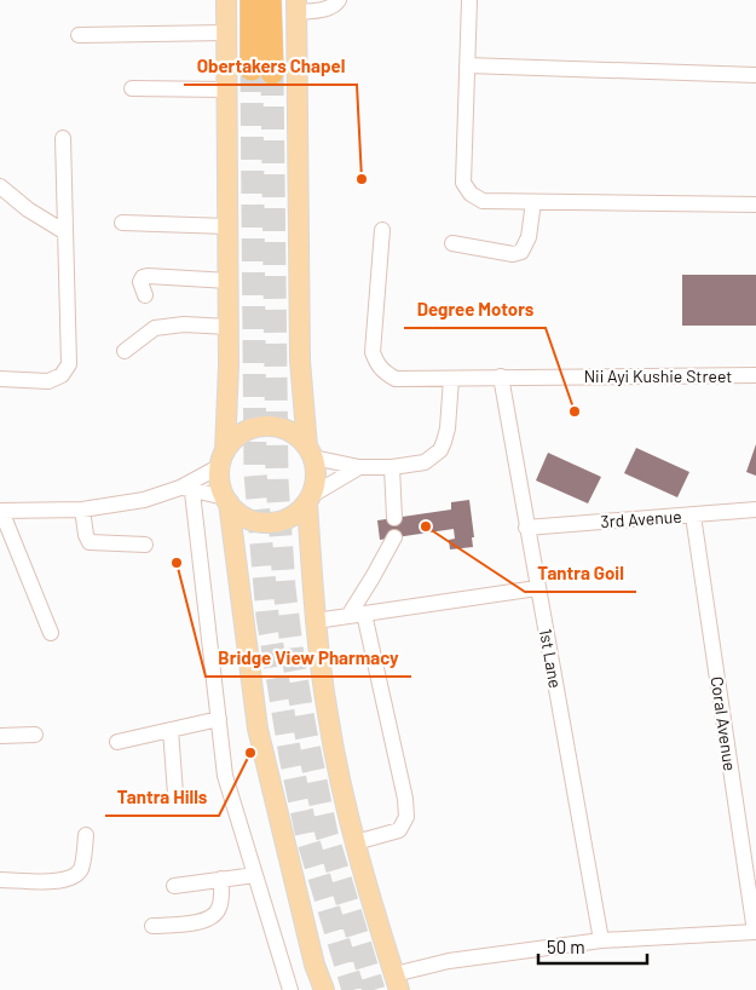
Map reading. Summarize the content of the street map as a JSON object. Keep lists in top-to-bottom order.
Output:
{
  "streets": {
    "street": [
      "Nii Ayi Kushie Street",
      "3rd Avenue",
      "1st Lane",
      "Coral Avenue"
    ]
  },
  "crossings": [
    ["Nii Ayi Kushie Street", "1st Lane"],
    ["3rd Avenue", "1st Lane"],
    ["3rd Avenue", "Coral Avenue"]
  ],
  "places": [
    "Obertakers Chapel",
    "Degree Motors",
    "Tantra Goil",
    "Bridge View Pharmacy",
    "Tantra Hills"
  ],
  "scale_bar": "50 m"
}
